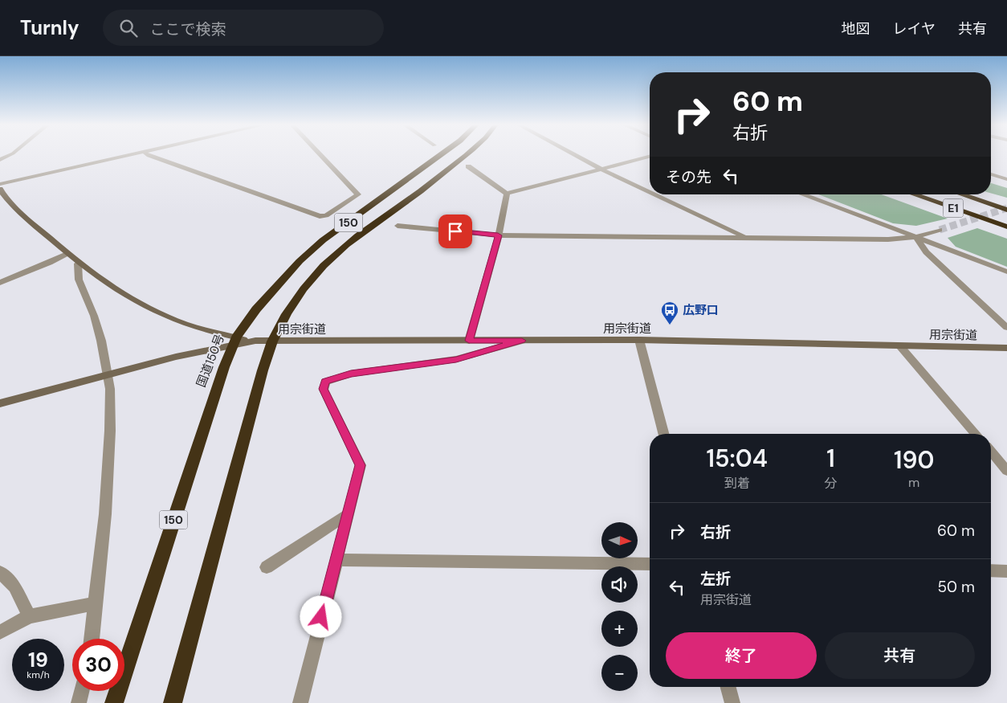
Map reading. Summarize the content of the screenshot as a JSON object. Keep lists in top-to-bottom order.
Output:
{
  "streets": {
    "highway": ["E1", "150", "国道150号"],
    "street": ["用宗街道"]
  },
  "crossings": [
    ["150", "用宗街道"],
    ["用宗街道", "国道150号"]
  ],
  "places": {
    "bus stop": ["広野口"]
  },
  "north": "right",
  "page": {
    "header": "Turnly",
    "search": "ここで検索",
    "nav": ["地図", "レイヤ", "共有"],
    "turn": ["60 m", "右折"],
    "then": "その先",
    "eta": [
      "15:04",
      "到着",
      "1",
      "分",
      "190",
      "m"
    ],
    "list": [
      {
        "name": "右折",
        "value": "60 m"
      },
      {
        "name": "左折",
        "note": "用宗街道",
        "value": "50 m"
      }
    ],
    "map_buttons": ["+", "−"],
    "buttons": ["終了", "共有"],
    "speed": "19 km/h",
    "limit": "30"
  }
}
